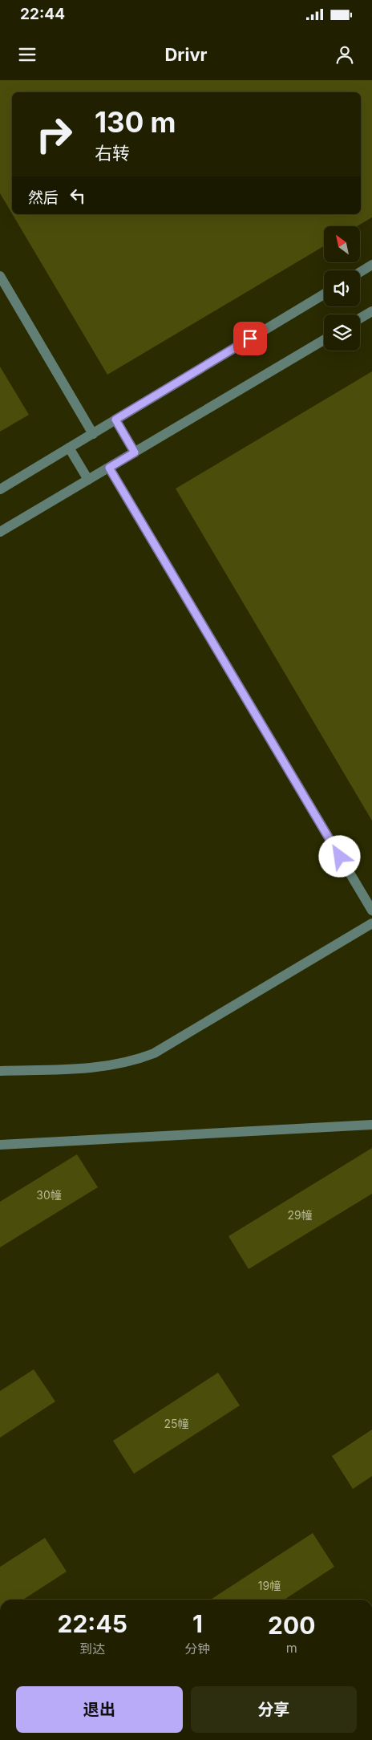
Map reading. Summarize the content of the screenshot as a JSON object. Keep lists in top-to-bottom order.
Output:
{
  "house_numbers": [
    "30幢",
    "29幢",
    "25幢",
    "19幢"
  ],
  "north": "top left",
  "page": {
    "status": "22:44",
    "header": "Drivr",
    "turn": ["130 m", "右转"],
    "then": "然后",
    "eta": [
      "22:45",
      "到达",
      "1",
      "分钟",
      "200",
      "m"
    ],
    "buttons": ["退出", "分享"]
  }
}
